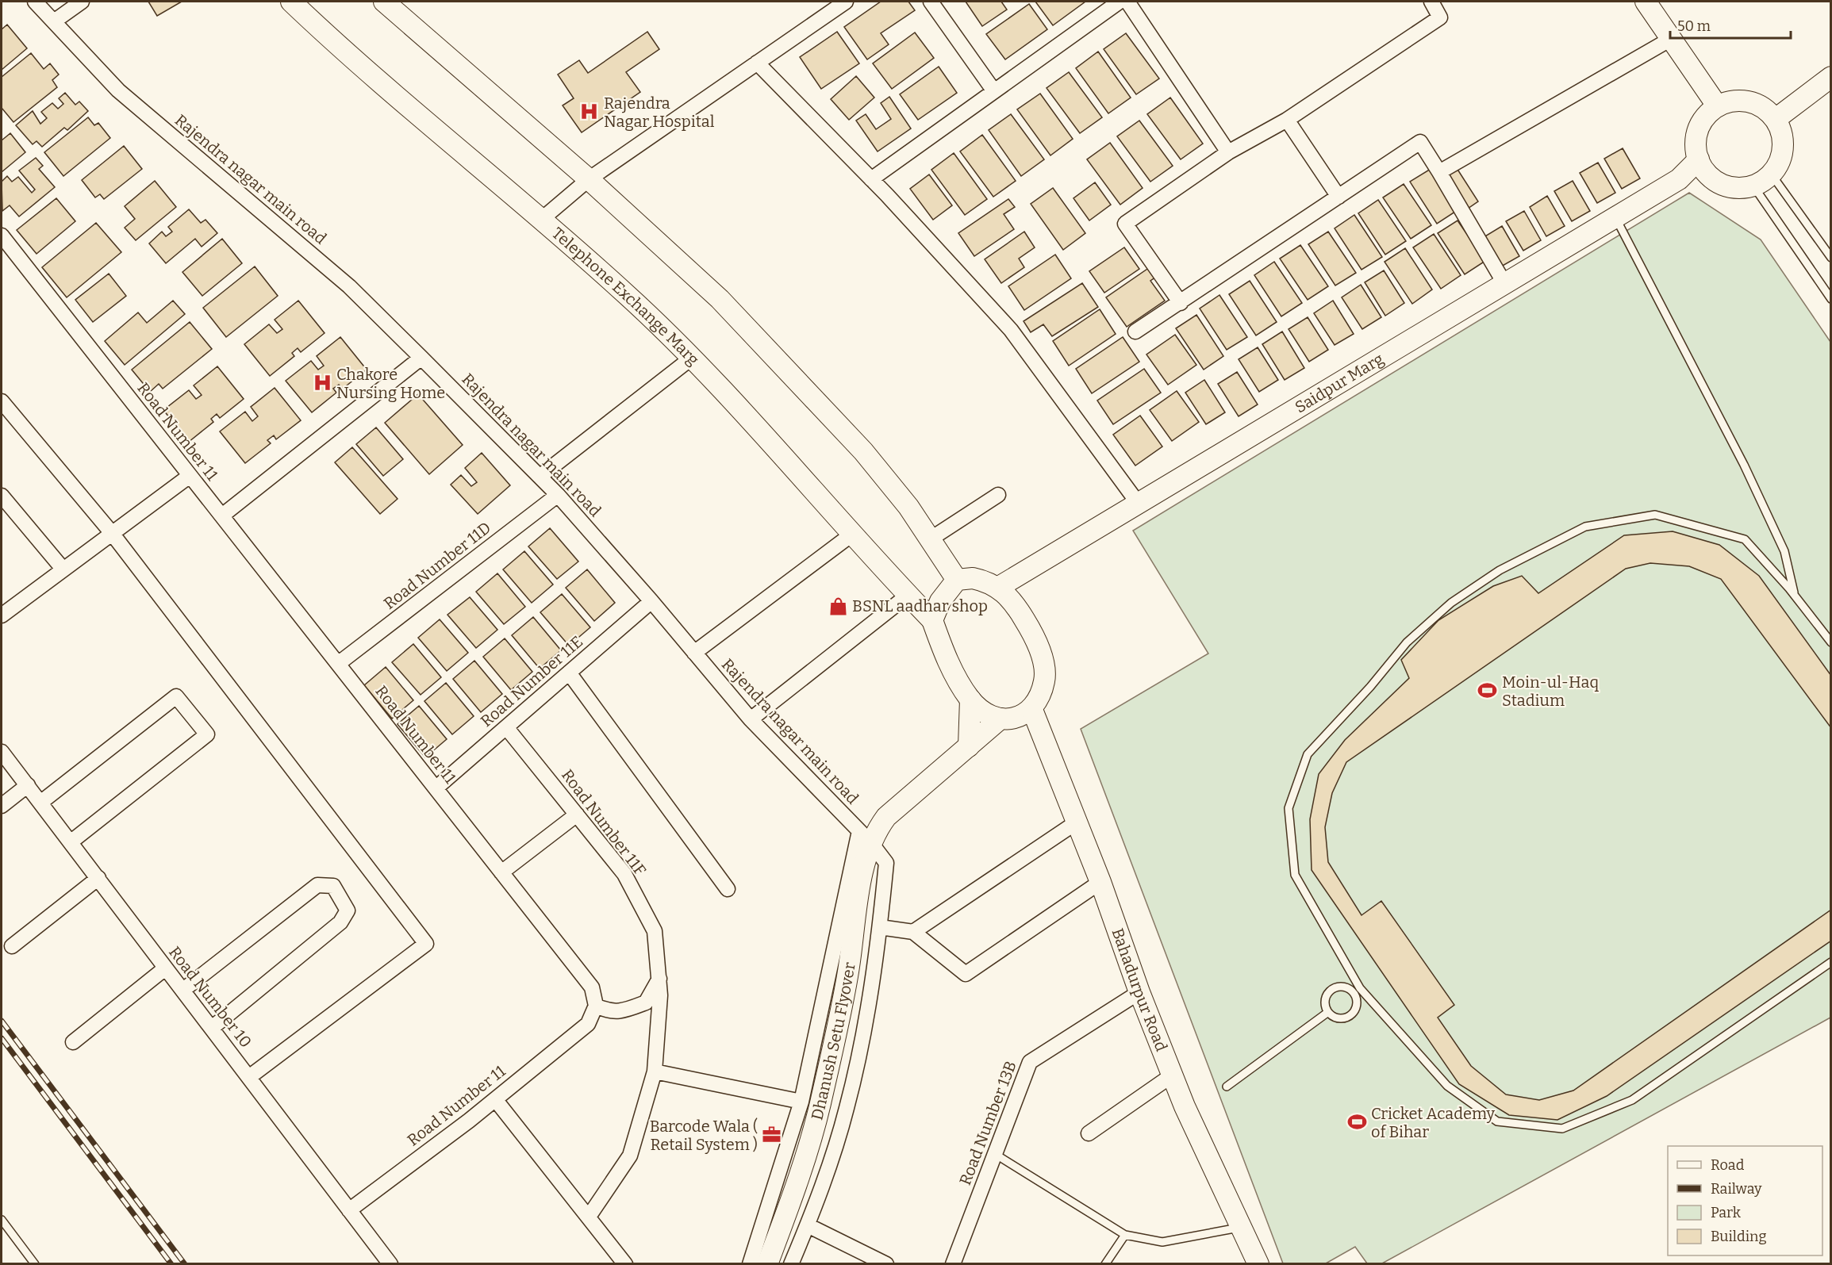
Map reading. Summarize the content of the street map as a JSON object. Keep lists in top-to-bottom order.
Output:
{
  "streets": {
    "main road": [
      "Telephone Exchange Marg",
      "Saidpur Marg",
      "Bahadurpur Road",
      "Dhanush Setu Flyover"
    ],
    "street": [
      "Rajendra nagar main road",
      "Road Number 11",
      "Road Number 11D",
      "Road Number 11E",
      "Road Number 11F",
      "Road Number 10",
      "Road Number 13B"
    ]
  },
  "crossings": [
    ["Rajendra nagar main road", "Road Number 11D"],
    ["Rajendra nagar main road", "Road Number 11E"],
    ["Rajendra nagar main road", "Dhanush Setu Flyover"],
    ["Telephone Exchange Marg", "Saidpur Marg"],
    ["Telephone Exchange Marg", "Bahadurpur Road"],
    ["Telephone Exchange Marg", "Dhanush Setu Flyover"],
    ["Saidpur Marg", "Bahadurpur Road"],
    ["Saidpur Marg", "Dhanush Setu Flyover"],
    ["Road Number 11", "Road Number 11D"],
    ["Road Number 11", "Road Number 11E"],
    ["Road Number 11", "Road Number 10"],
    ["Road Number 11E", "Road Number 11F"],
    ["Bahadurpur Road", "Dhanush Setu Flyover"],
    ["Bahadurpur Road", "Road Number 13B"]
  ],
  "places": {
    "hospital": ["Rajendra Nagar Hospital", "Chakore Nursing Home"],
    "shop": ["BSNL aadhar shop"],
    "sports": ["Moin-ul-Haq Stadium", "Cricket Academy of Bihar"],
    "office": ["Barcode Wala ( Retail System )"]
  },
  "legend": [
    "Road",
    "Railway",
    "Park",
    "Building"
  ],
  "scale_bar": "50 m"
}
